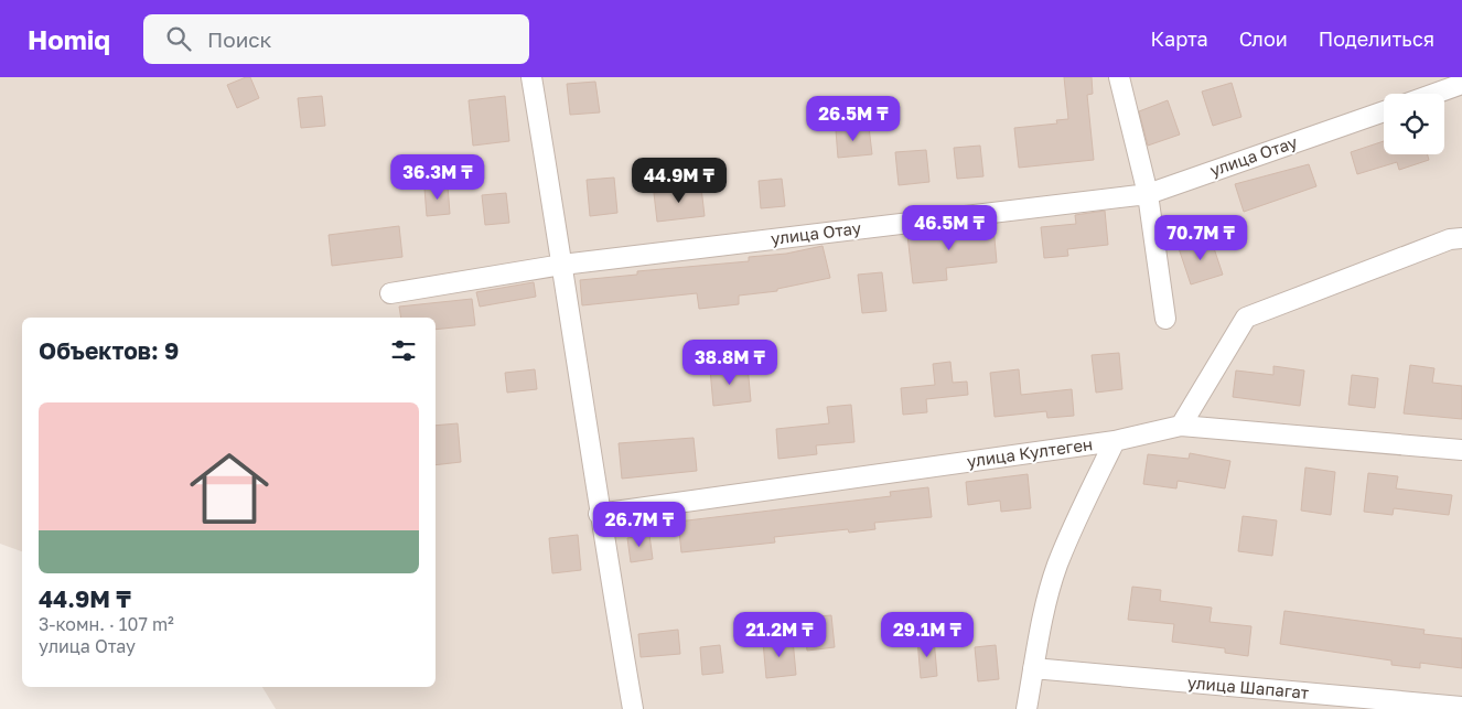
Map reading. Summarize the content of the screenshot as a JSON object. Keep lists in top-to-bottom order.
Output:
{
  "streets": {
    "street": ["улица Отау", "улица Култеген", "улица Шапагат"]
  },
  "page": {
    "header": "Homiq",
    "search": "Поиск",
    "nav": ["Карта", "Слои", "Поделиться"],
    "price": [
      "26.5M ₸",
      "36.3M ₸",
      "44.9M ₸",
      "46.5M ₸",
      "70.7M ₸",
      "38.8M ₸",
      "26.7M ₸",
      "21.2M ₸",
      "29.1M ₸"
    ],
    "heading": "Объектов: 9",
    "list": [
      {
        "name": "44.9M ₸",
        "note": "3-комн. · 107 m² · улица Отау"
      }
    ]
  }
}
